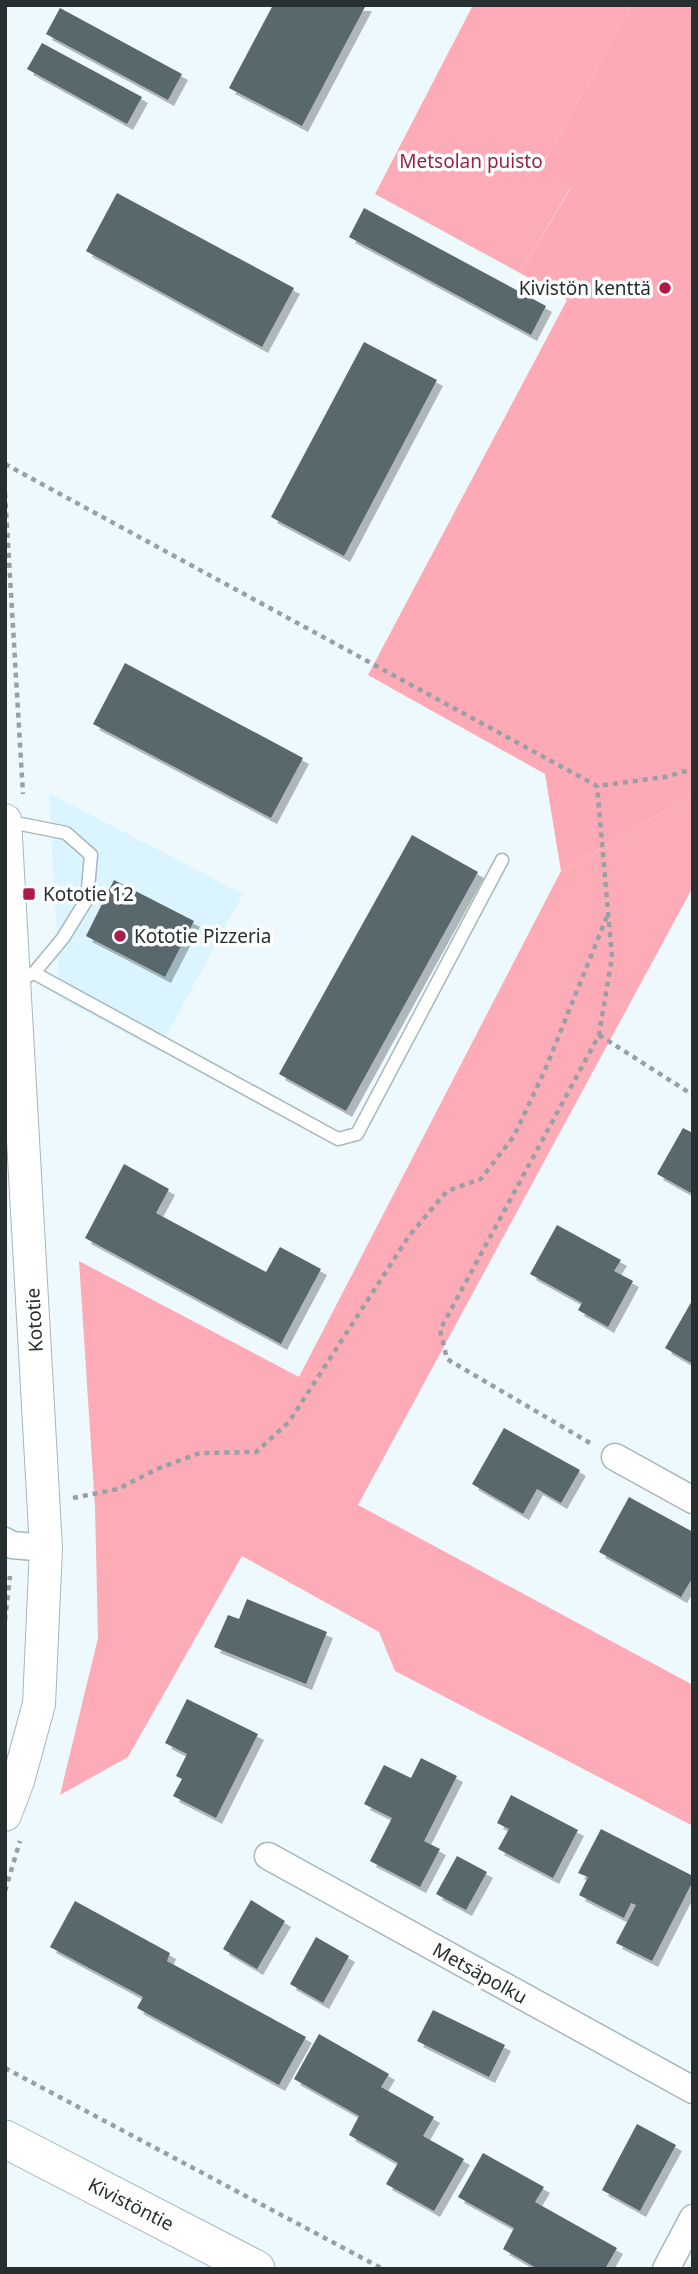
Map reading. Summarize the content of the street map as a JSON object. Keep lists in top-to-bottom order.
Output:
{
  "streets": {
    "main road": ["Kivistöntie"],
    "street": ["Kototie", "Metsäpolku"]
  },
  "parks": ["Metsolan puisto"],
  "places": {
    "other": ["Kivistön kenttä", "Kototie Pizzeria"],
    "transit": ["Kototie 12"]
  }
}
